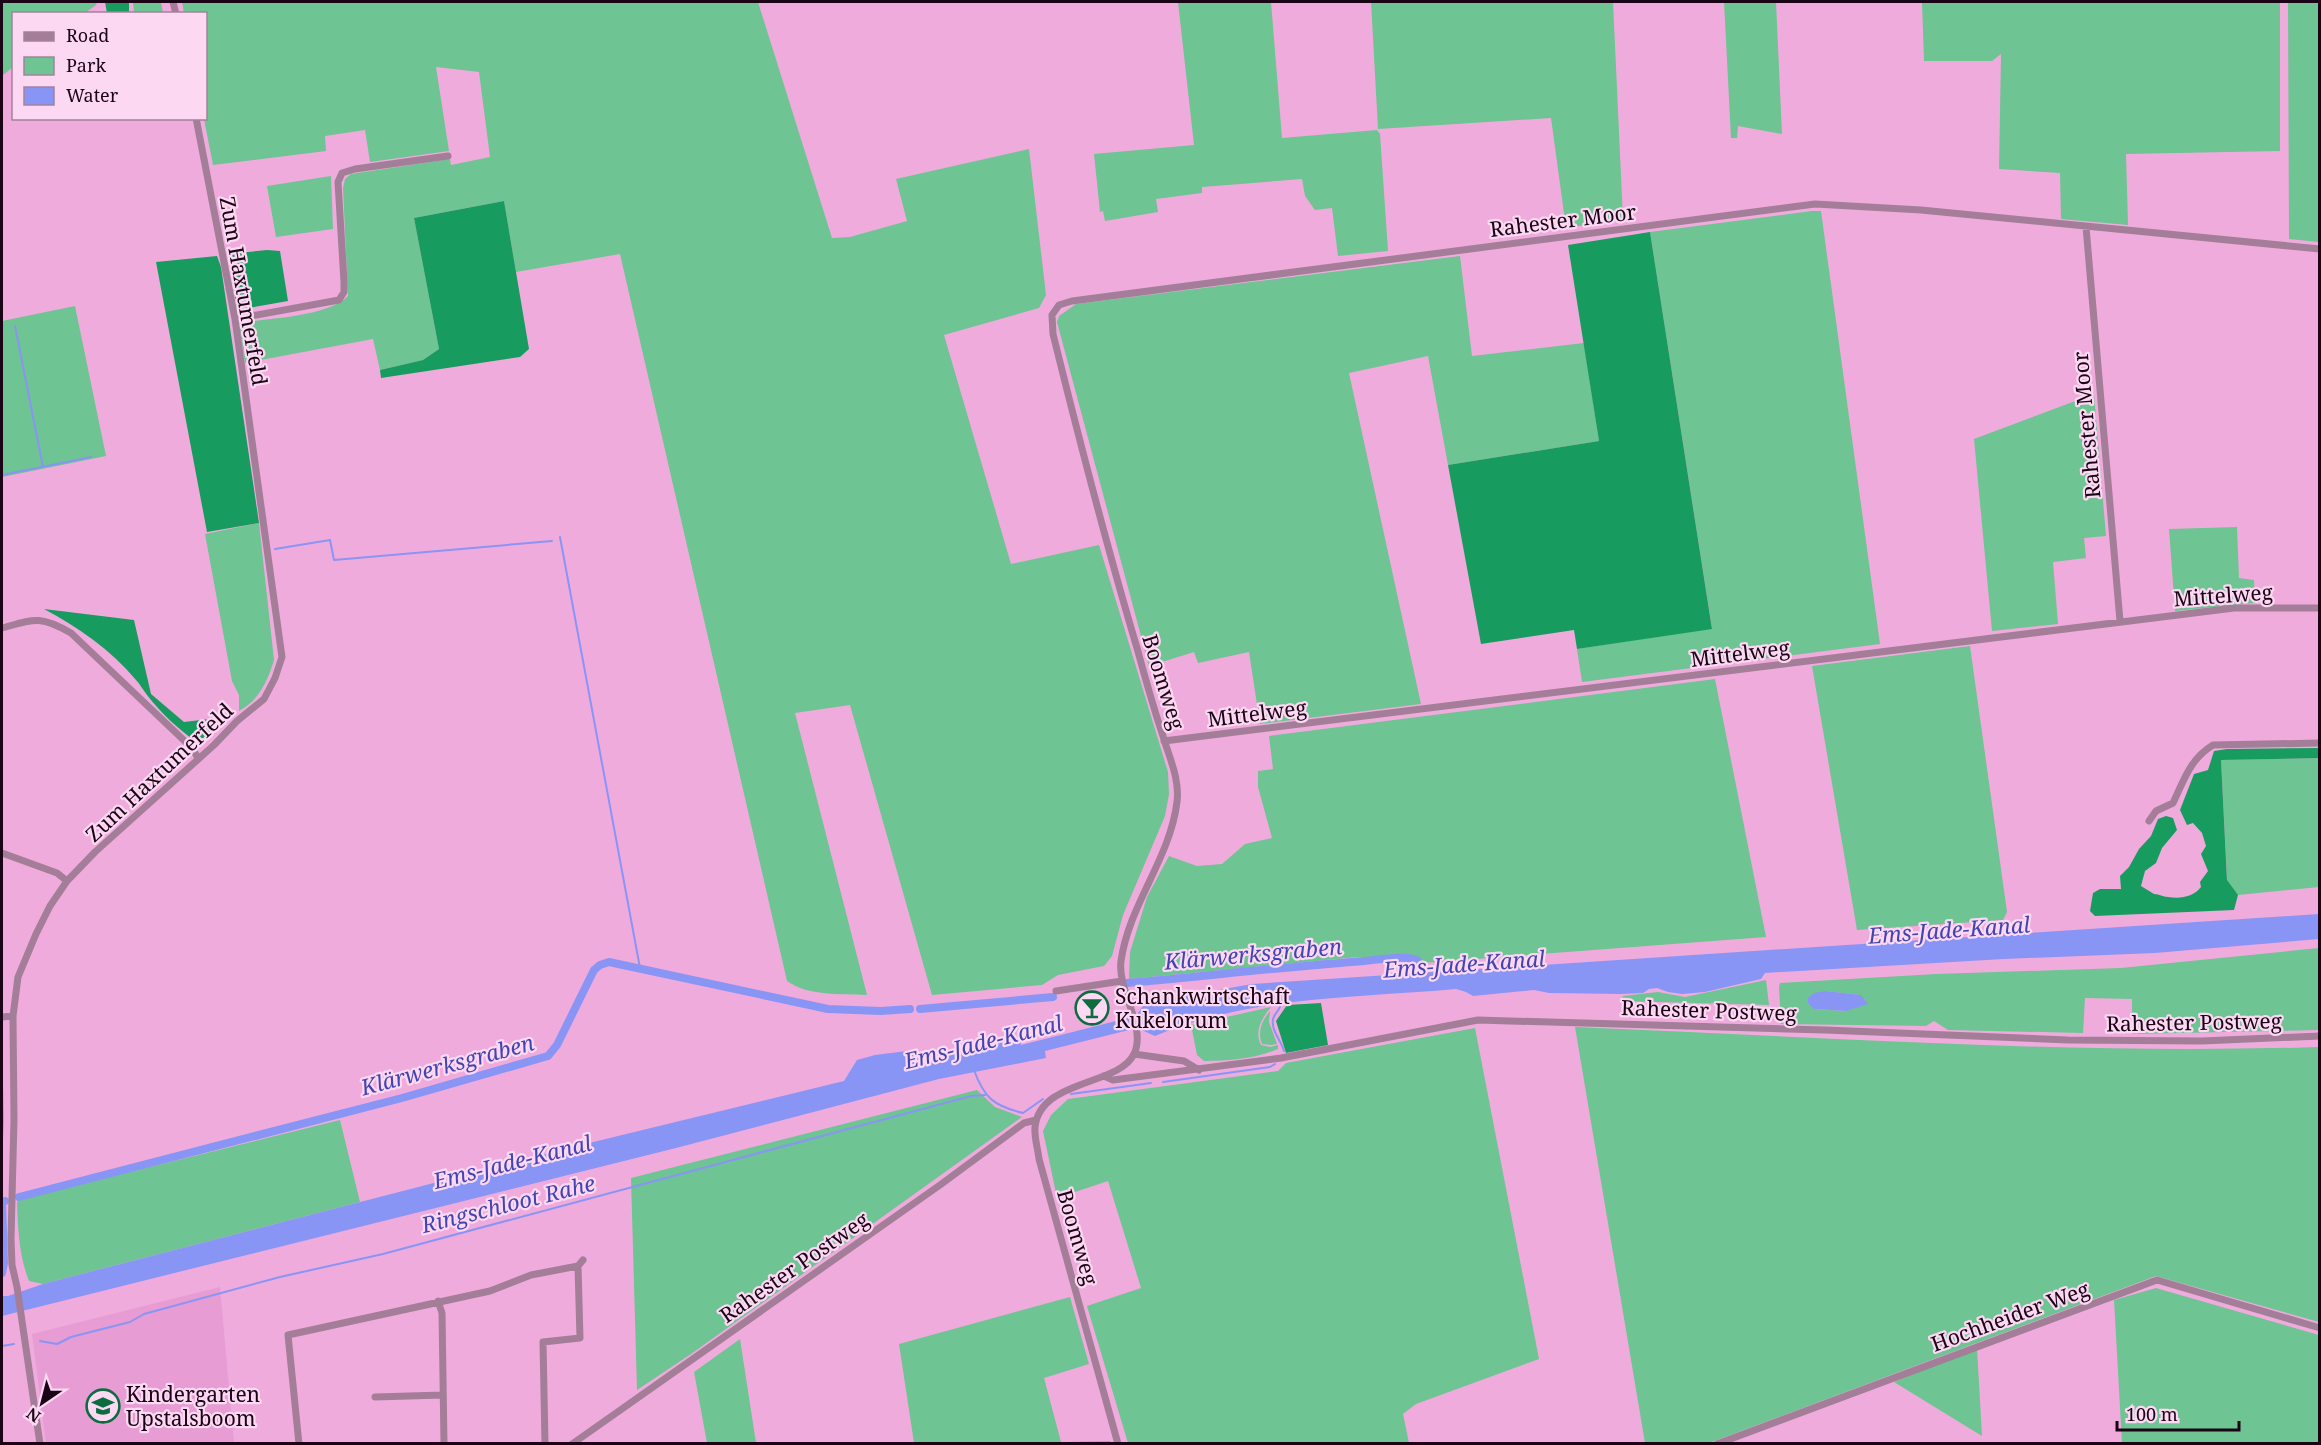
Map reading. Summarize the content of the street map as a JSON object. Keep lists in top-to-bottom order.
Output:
{
  "streets": {
    "street": [
      "Rahester Moor",
      "Zum Haxtumerfeld",
      "Mittelweg",
      "Boomweg",
      "Rahester Postweg",
      "Hochheider Weg"
    ]
  },
  "crossings": [
    ["Rahester Moor", "Mittelweg"],
    ["Rahester Moor", "Boomweg"],
    ["Mittelweg", "Boomweg"],
    ["Boomweg", "Rahester Postweg"]
  ],
  "water": ["Ems-Jade-Kanal", "Klärwerksgraben", "Ringschloot Rahe"],
  "places": {
    "bar": ["Schankwirtschaft Kukelorum"],
    "school or university": ["Kindergarten Upstalsboom"]
  },
  "legend": ["Road", "Park", "Water"],
  "scale_bar": "100 m",
  "north": "bottom left"
}
